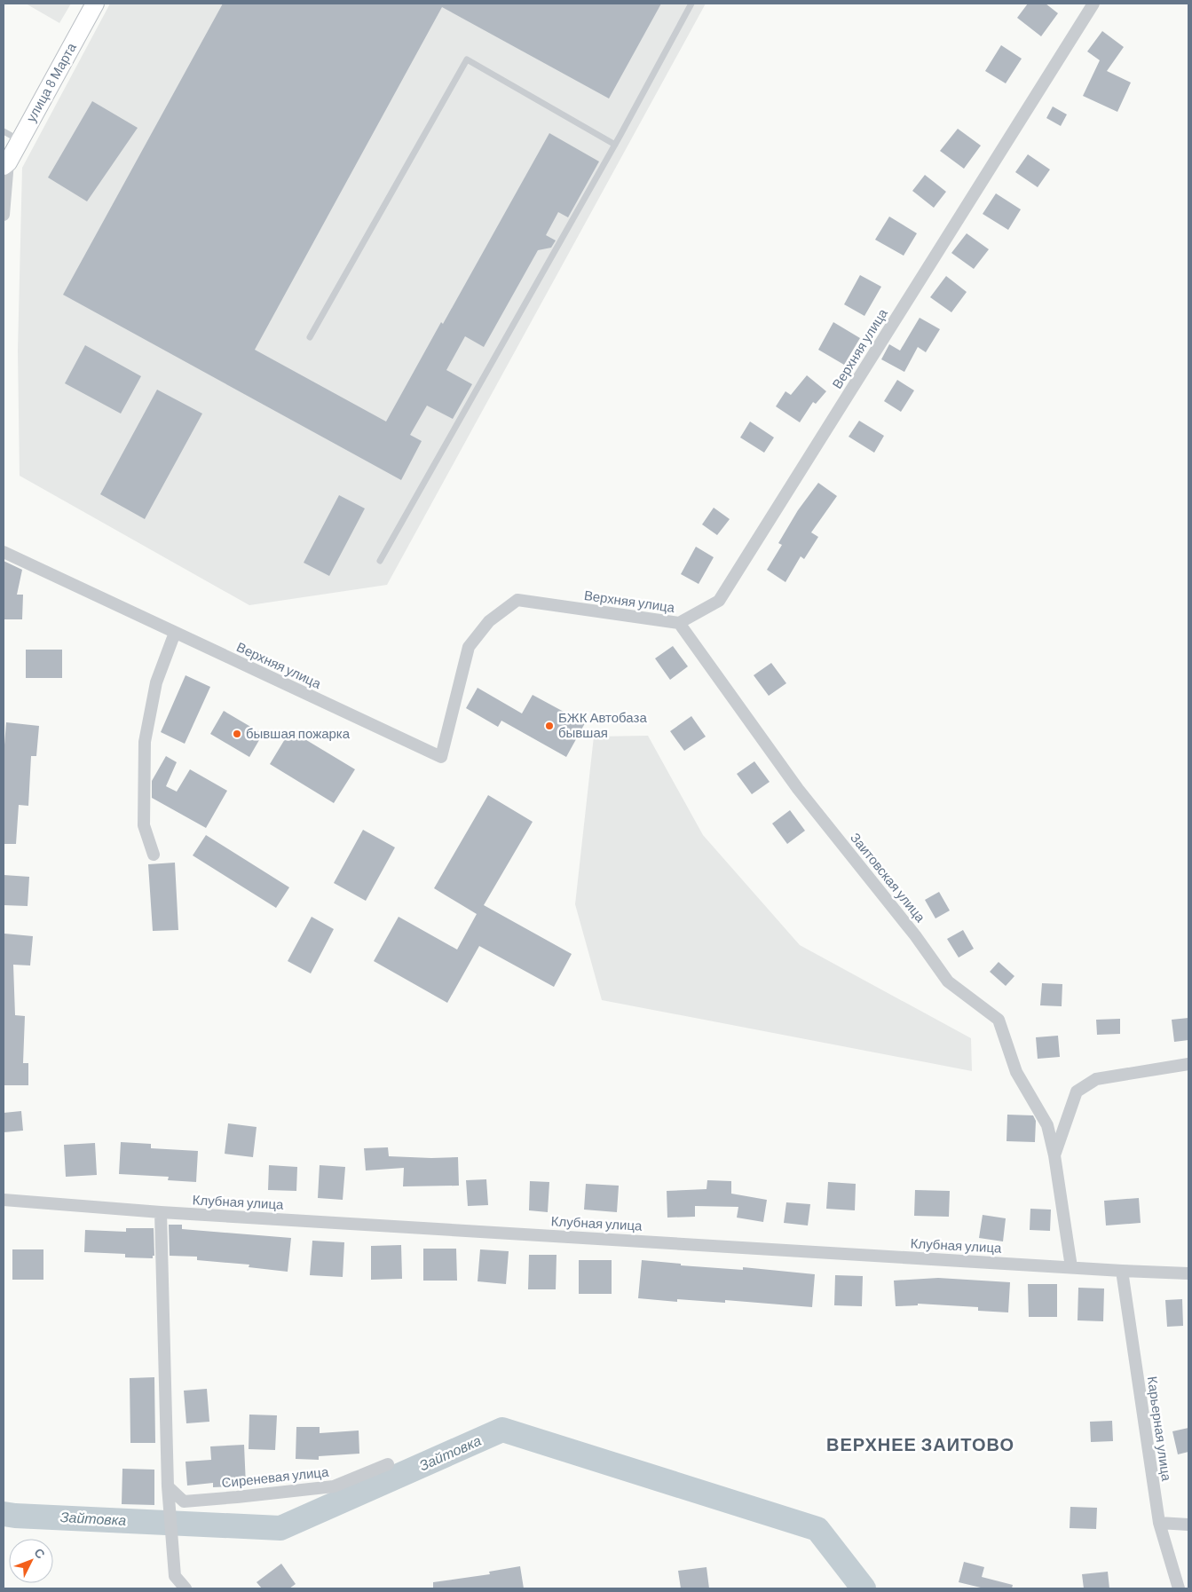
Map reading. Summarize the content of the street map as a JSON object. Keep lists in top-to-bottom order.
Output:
{
  "streets": {
    "main road": ["улица 8 Марта"],
    "street": [
      "Верхняя улица",
      "Заитовская улица",
      "Клубная улица",
      "Карьерная улица",
      "Сиреневая улица"
    ]
  },
  "crossings": [
    ["Верхняя улица", "Заитовская улица"],
    ["Заитовская улица", "Клубная улица"],
    ["Клубная улица", "Карьерная улица"]
  ],
  "districts": ["ВЕРХНЕЕ ЗАИТОВО"],
  "water": ["Зайтовка"],
  "places": ["БЖК Автобаза бывшая", "бывшая пожарка"],
  "north": "top right"
}
